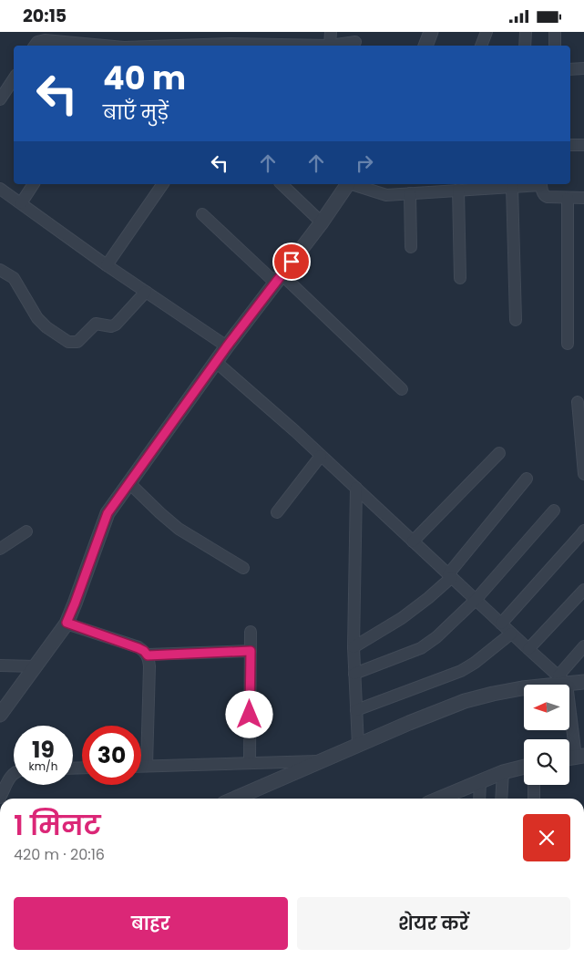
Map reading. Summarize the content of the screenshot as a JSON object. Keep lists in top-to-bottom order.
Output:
{
  "north": "left",
  "page": {
    "status": "20:15",
    "turn": ["40 m", "बाएँ मुड़ें"],
    "speed": "19 km/h",
    "limit": "30",
    "heading": ["1 मिनट", "420 m · 20:16"],
    "buttons": ["बाहर", "शेयर करें"]
  }
}
